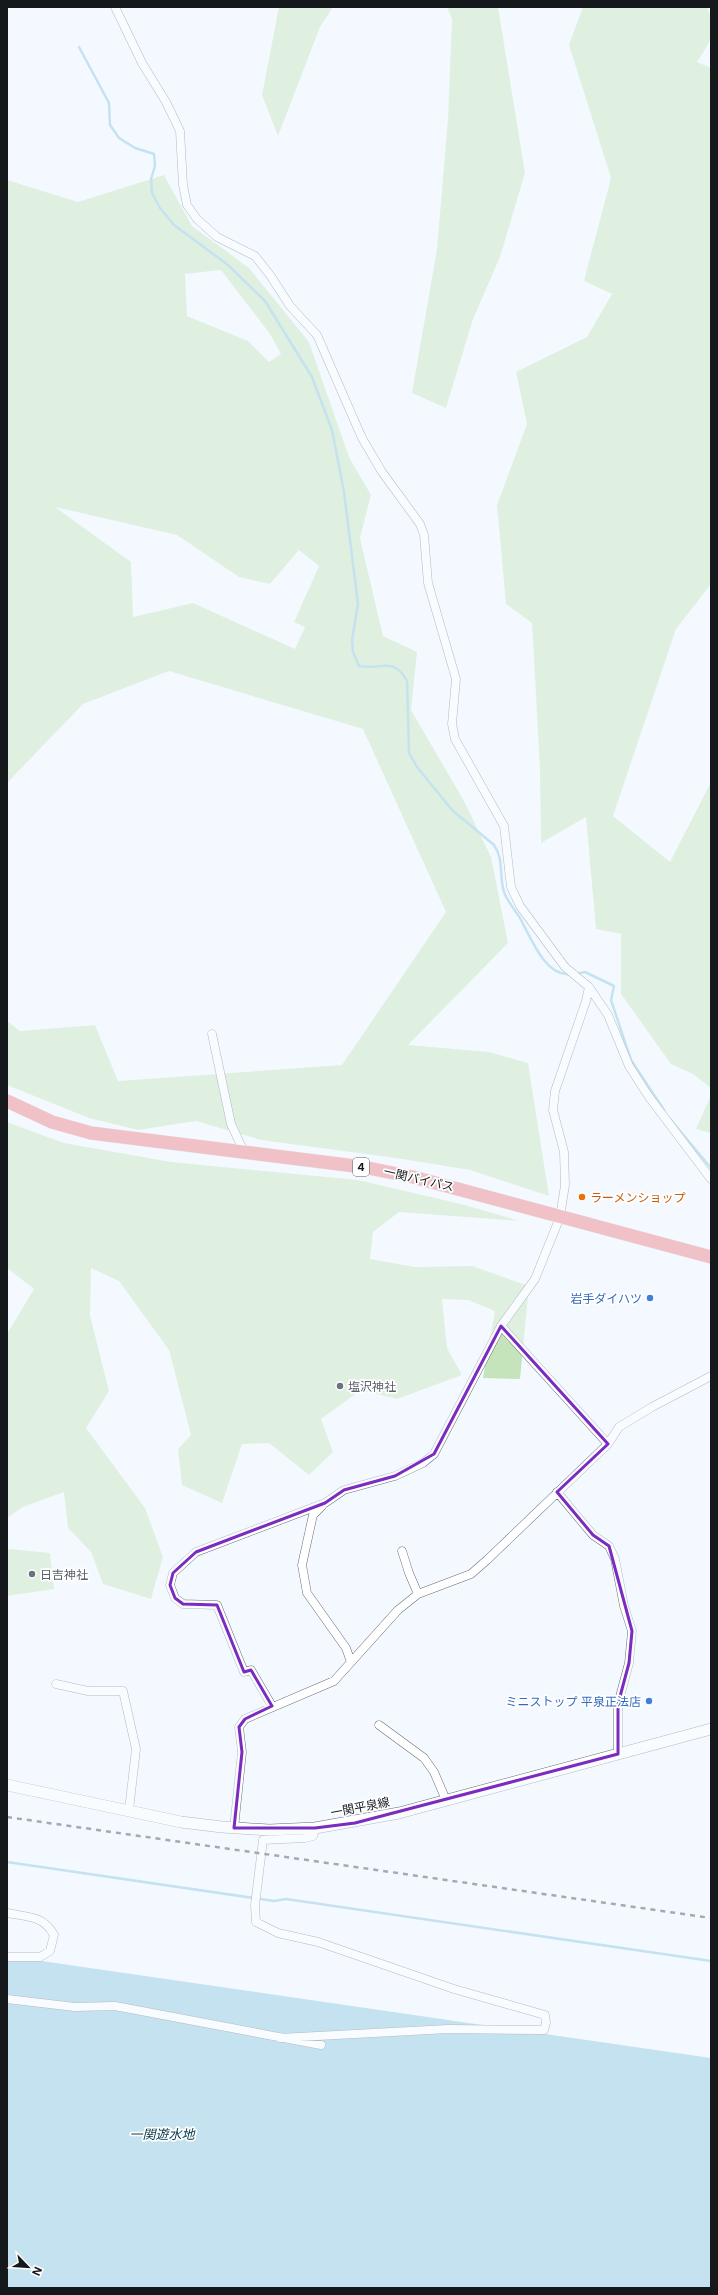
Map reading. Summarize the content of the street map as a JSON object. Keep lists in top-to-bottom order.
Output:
{
  "streets": {
    "highway": ["4", "一関バイパス"],
    "main road": ["一関平泉線"]
  },
  "water": ["一関遊水地"],
  "places": [
    "ラーメンショップ",
    "岩手ダイハツ",
    "塩沢神社",
    "日吉神社",
    "ミニストップ 平泉正法店"
  ],
  "north": "bottom right"
}
